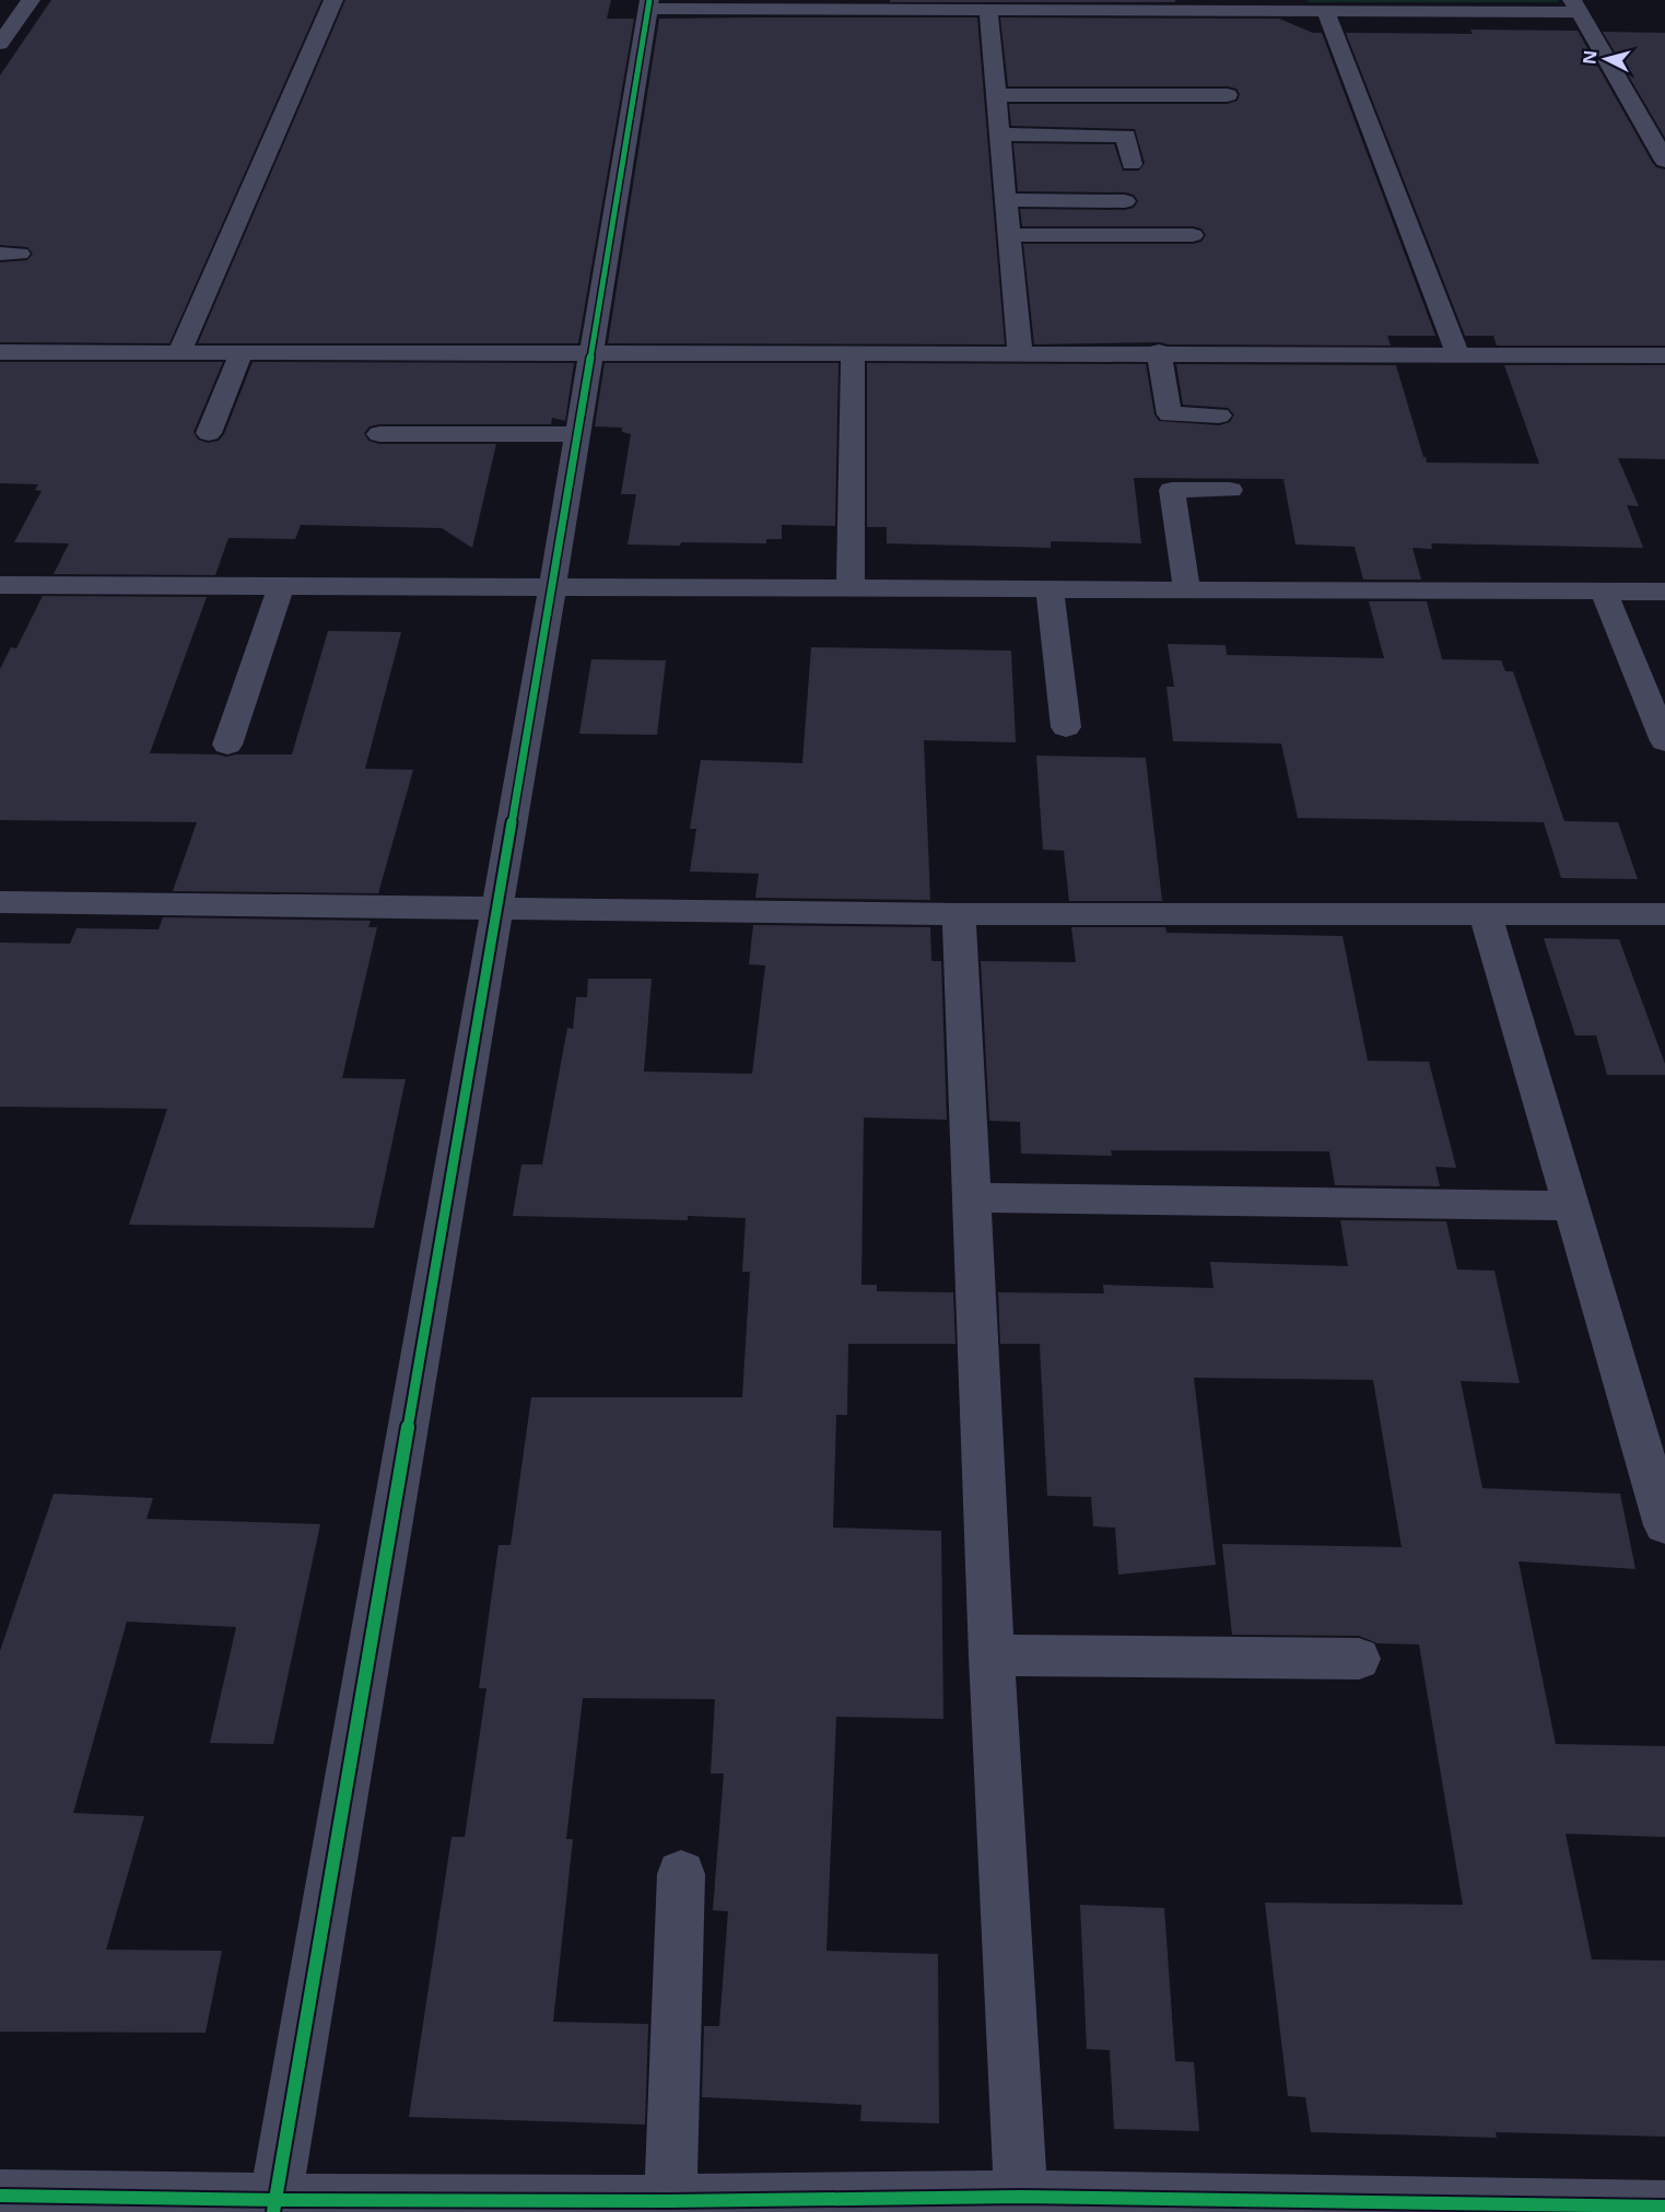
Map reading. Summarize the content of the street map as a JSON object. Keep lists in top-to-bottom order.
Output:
{
  "north": "left"
}
